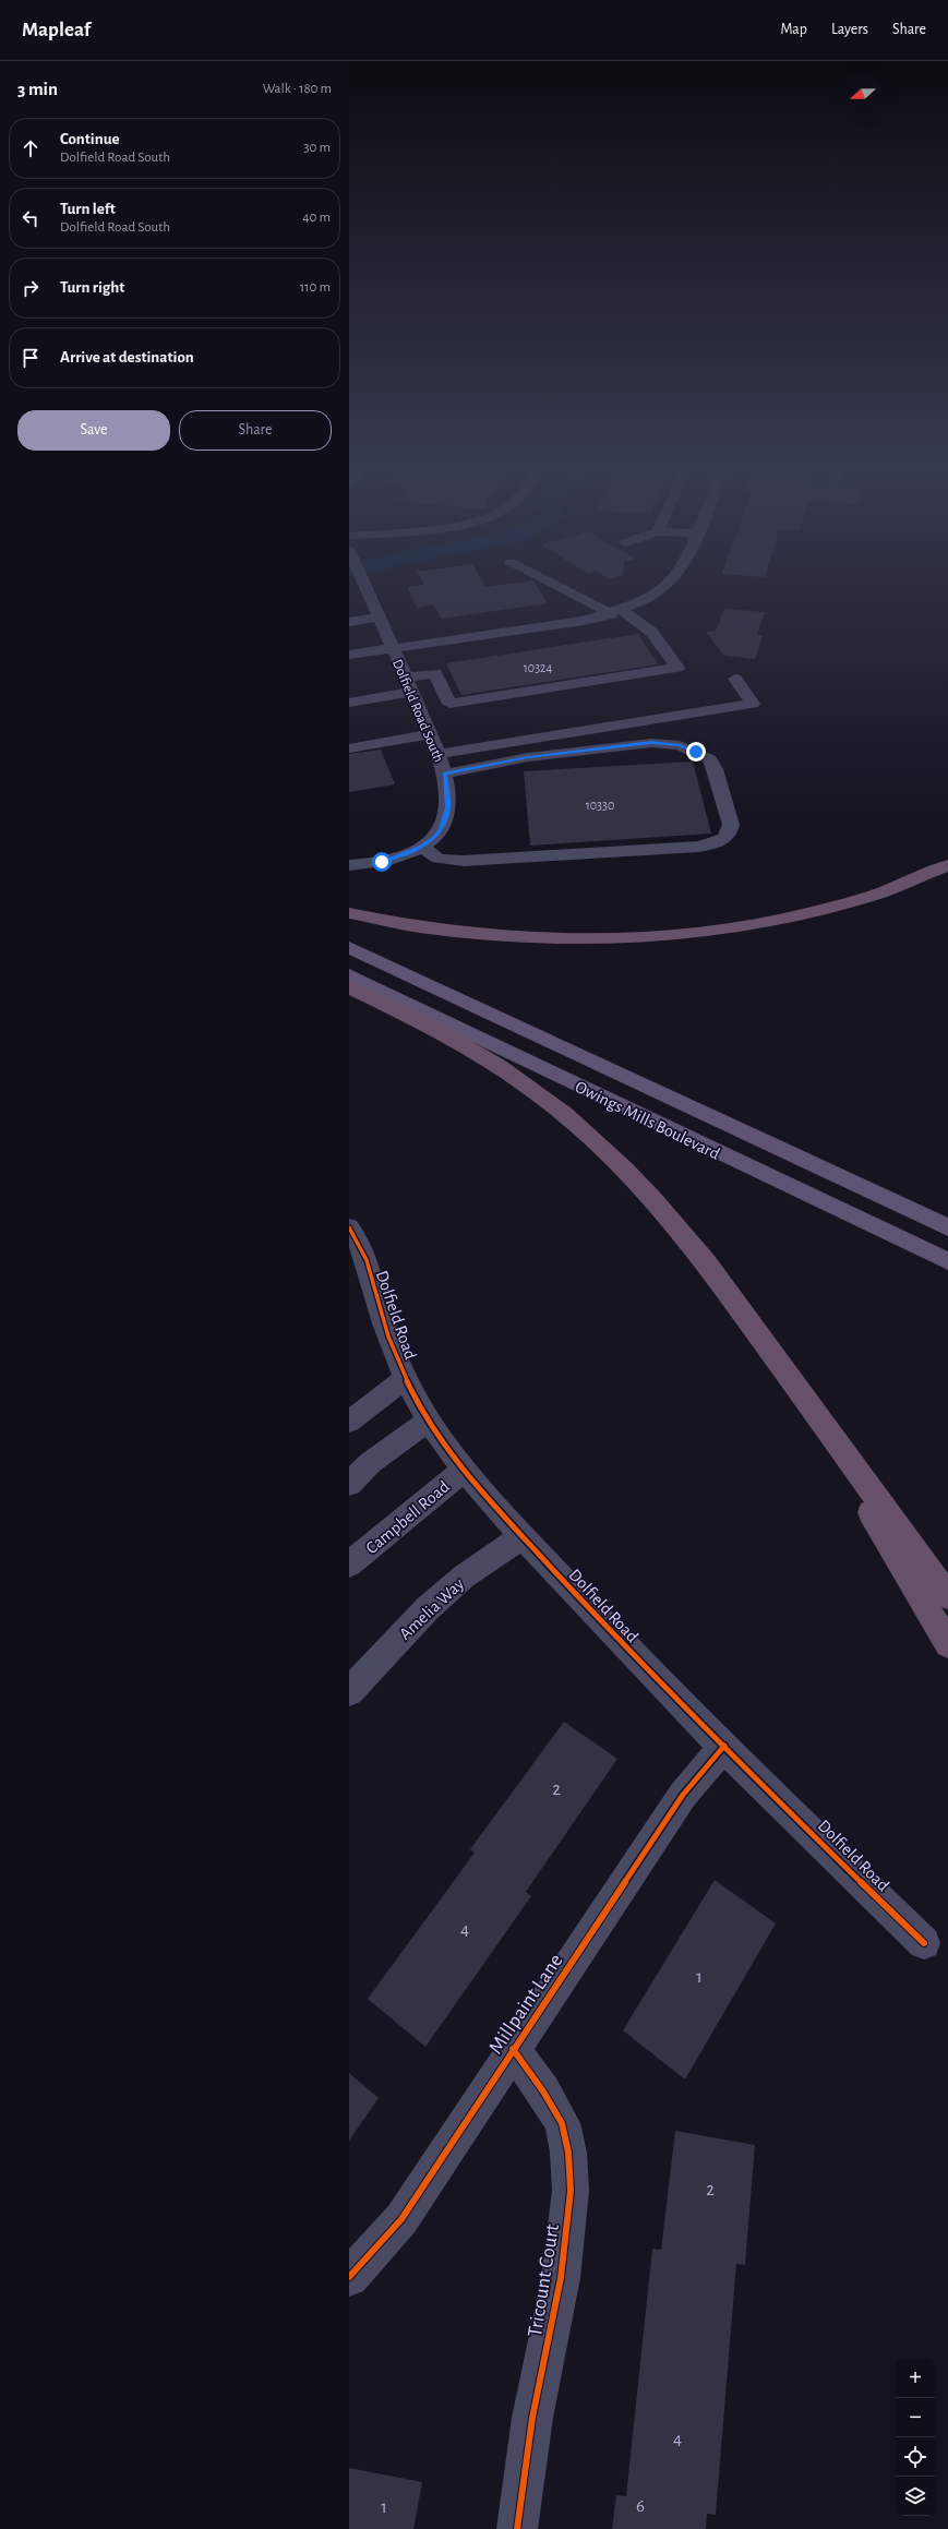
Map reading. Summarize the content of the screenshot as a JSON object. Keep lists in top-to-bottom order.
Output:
{
  "streets": {
    "main road": ["Owings Mills Boulevard"],
    "street": [
      "Dolfield Road South",
      "Dolfield Road",
      "Campbell Road",
      "Amelia Way",
      "Millpaint Lane",
      "Tricount Court"
    ]
  },
  "crossings": [
    ["Dolfield Road", "Campbell Road"],
    ["Dolfield Road", "Amelia Way"],
    ["Dolfield Road", "Millpaint Lane"],
    ["Millpaint Lane", "Tricount Court"]
  ],
  "house_numbers": [
    "10324",
    "10330",
    "2",
    "4",
    "1",
    "2",
    "4",
    "6",
    "1"
  ],
  "north": "left",
  "page": {
    "header": "Mapleaf",
    "nav": ["Map", "Layers", "Share"],
    "heading": ["3 min", "Walk · 180 m"],
    "list": [
      ["Continue", "Dolfield Road South", "30 m"],
      ["Turn left", "Dolfield Road South", "40 m"],
      ["Turn right", "110 m"],
      "Arrive at destination"
    ],
    "buttons": ["Save", "Share"],
    "map_buttons": ["+", "−"]
  }
}
